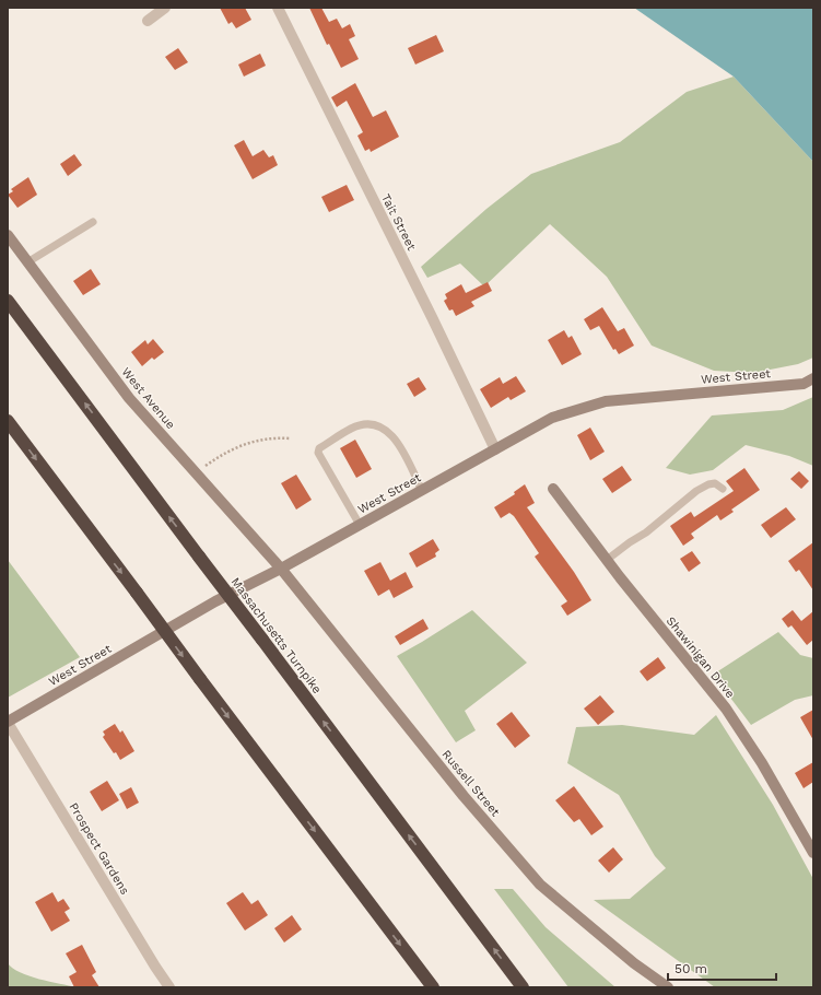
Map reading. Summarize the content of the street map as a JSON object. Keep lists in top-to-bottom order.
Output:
{
  "streets": {
    "highway": ["Massachusetts Turnpike"],
    "main road": [
      "West Street",
      "West Avenue",
      "Shawinigan Drive",
      "Russell Street"
    ],
    "street": ["Tait Street", "Prospect Gardens"]
  },
  "crossings": [
    ["Tait Street", "West Street"],
    ["West Street", "West Avenue"],
    ["West Street", "Russell Street"],
    ["West Street", "Prospect Gardens"],
    ["West Avenue", "Russell Street"]
  ],
  "scale_bar": "50 m"
}
